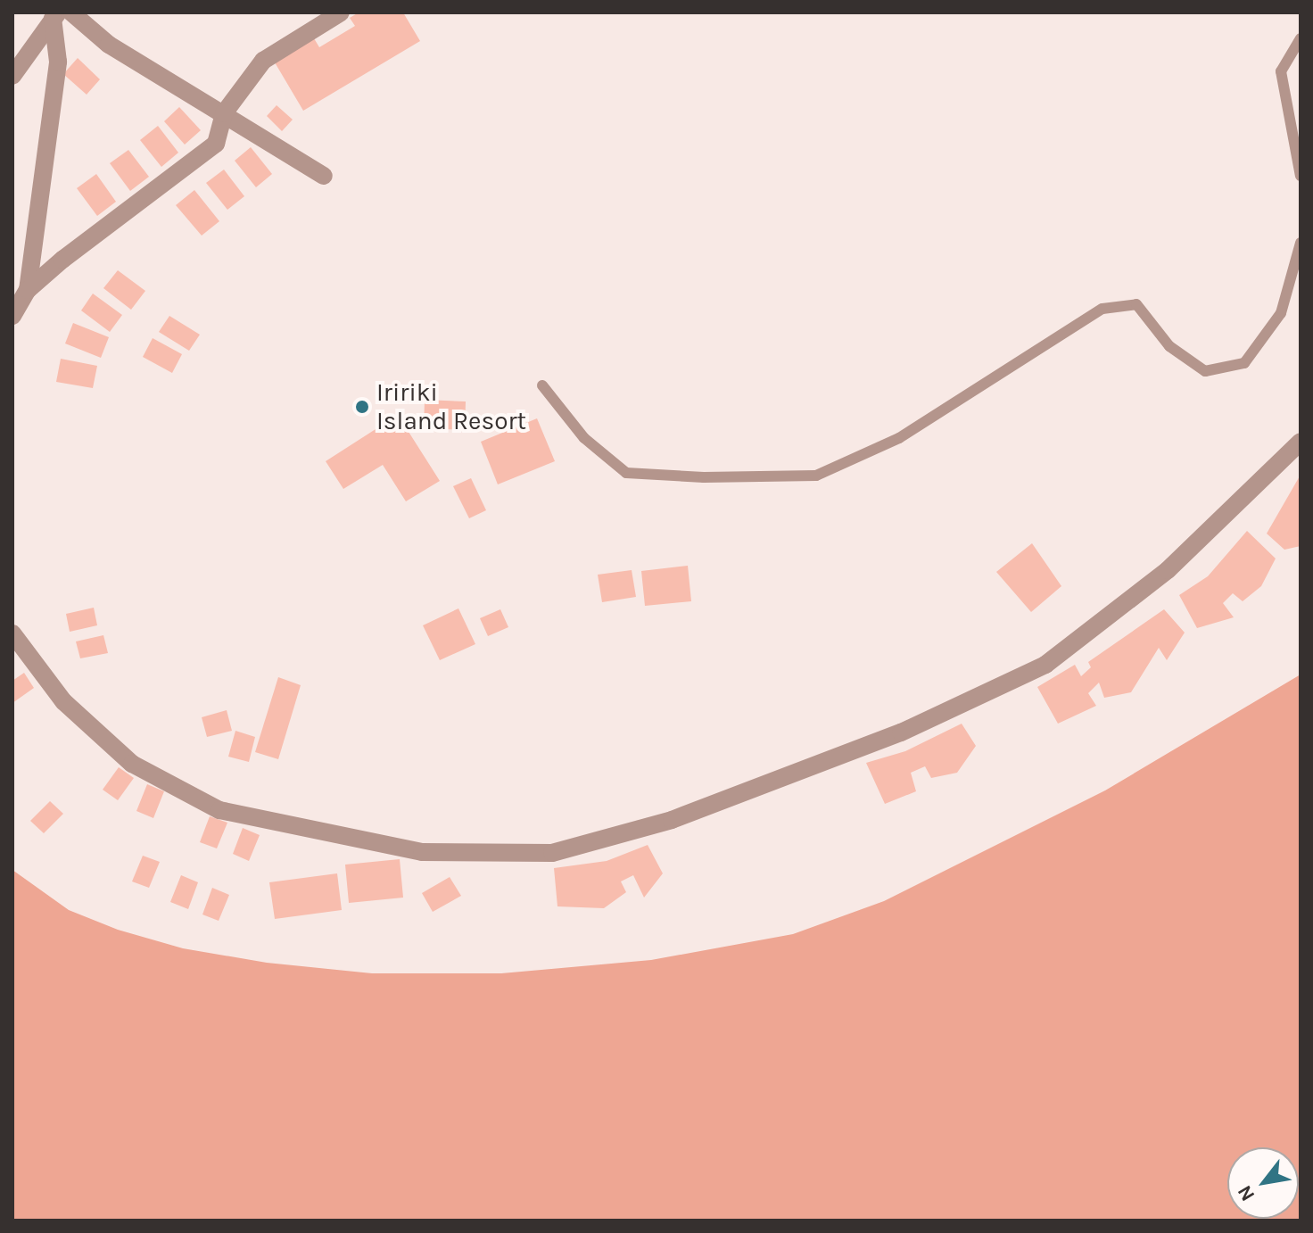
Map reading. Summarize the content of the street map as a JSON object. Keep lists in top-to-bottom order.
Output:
{
  "places": ["Iririki Island Resort"],
  "north": "bottom left"
}
